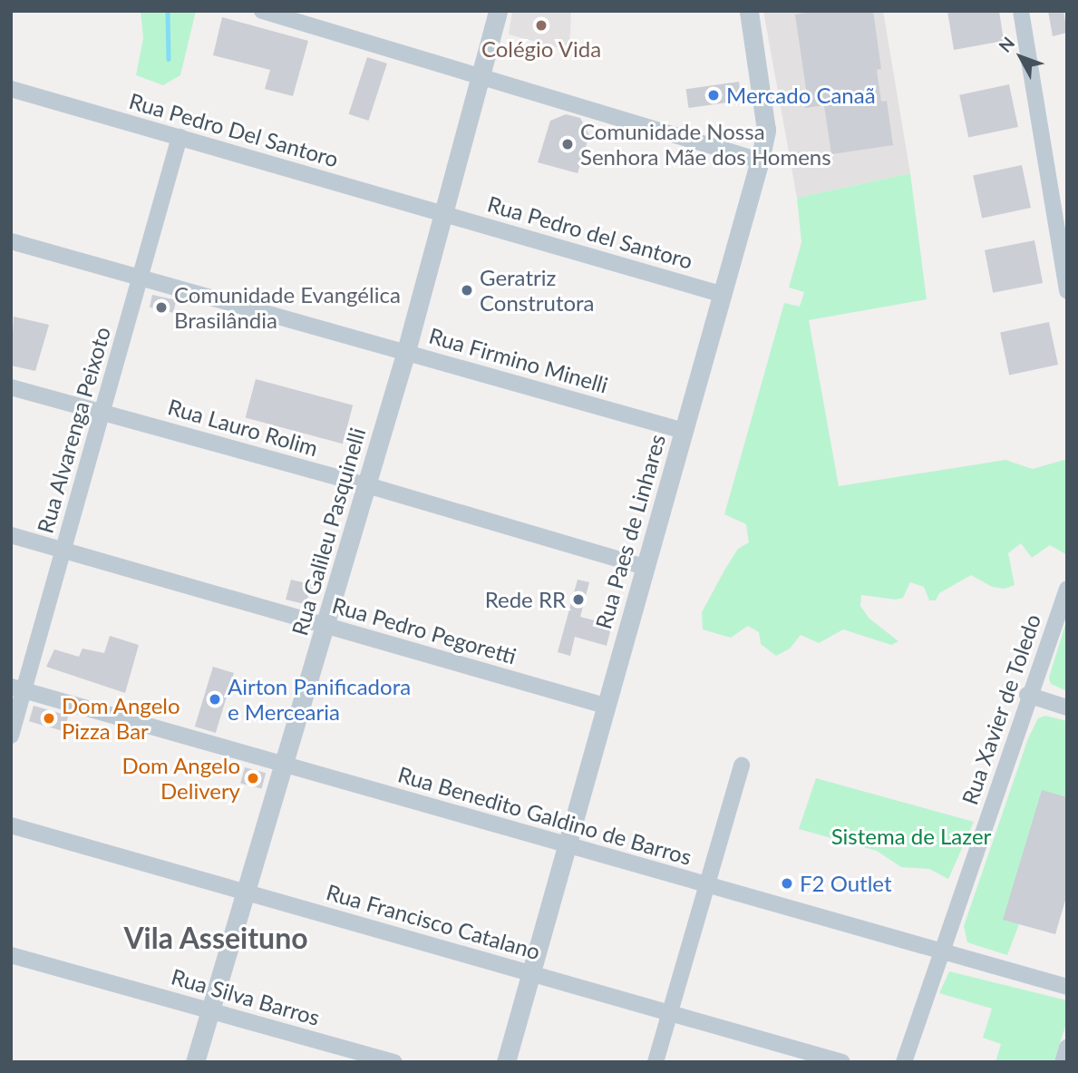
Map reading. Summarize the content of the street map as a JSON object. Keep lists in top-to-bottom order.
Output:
{
  "streets": {
    "street": [
      "Rua Pedro Del Santoro",
      "Rua Pedro del Santoro",
      "Rua Firmino Minelli",
      "Rua Lauro Rolim",
      "Rua Alvarenga Peixoto",
      "Rua Galileu Pasquinelli",
      "Rua Paes de Linhares",
      "Rua Pedro Pegoretti",
      "Rua Xavier de Toledo",
      "Rua Benedito Galdino de Barros",
      "Rua Francisco Catalano",
      "Rua Silva Barros"
    ]
  },
  "crossings": [
    ["Rua Pedro Del Santoro", "Rua Pedro del Santoro"],
    ["Rua Pedro Del Santoro", "Rua Alvarenga Peixoto"],
    ["Rua Pedro Del Santoro", "Rua Galileu Pasquinelli"],
    ["Rua Pedro del Santoro", "Rua Galileu Pasquinelli"],
    ["Rua Pedro del Santoro", "Rua Paes de Linhares"],
    ["Rua Firmino Minelli", "Rua Alvarenga Peixoto"],
    ["Rua Firmino Minelli", "Rua Galileu Pasquinelli"],
    ["Rua Firmino Minelli", "Rua Paes de Linhares"],
    ["Rua Lauro Rolim", "Rua Alvarenga Peixoto"],
    ["Rua Lauro Rolim", "Rua Galileu Pasquinelli"],
    ["Rua Lauro Rolim", "Rua Paes de Linhares"],
    ["Rua Alvarenga Peixoto", "Rua Pedro Pegoretti"],
    ["Rua Alvarenga Peixoto", "Rua Benedito Galdino de Barros"],
    ["Rua Galileu Pasquinelli", "Rua Pedro Pegoretti"],
    ["Rua Galileu Pasquinelli", "Rua Benedito Galdino de Barros"],
    ["Rua Galileu Pasquinelli", "Rua Francisco Catalano"],
    ["Rua Galileu Pasquinelli", "Rua Silva Barros"],
    ["Rua Paes de Linhares", "Rua Pedro Pegoretti"],
    ["Rua Paes de Linhares", "Rua Benedito Galdino de Barros"],
    ["Rua Paes de Linhares", "Rua Francisco Catalano"],
    ["Rua Xavier de Toledo", "Rua Benedito Galdino de Barros"]
  ],
  "districts": ["Vila Asseituno"],
  "parks": ["Sistema de Lazer"],
  "places": [
    "Colégio Vida",
    "Mercado Canaã",
    "Comunidade Nossa Senhora Mãe dos Homens",
    "Geratriz Construtora",
    "Comunidade Evangélica Brasilândia",
    "Rede RR",
    "Airton Panificadora e Mercearia",
    "Dom Angelo Pizza Bar",
    "Dom Angelo Delivery",
    "F2 Outlet"
  ],
  "north": "top left"
}
